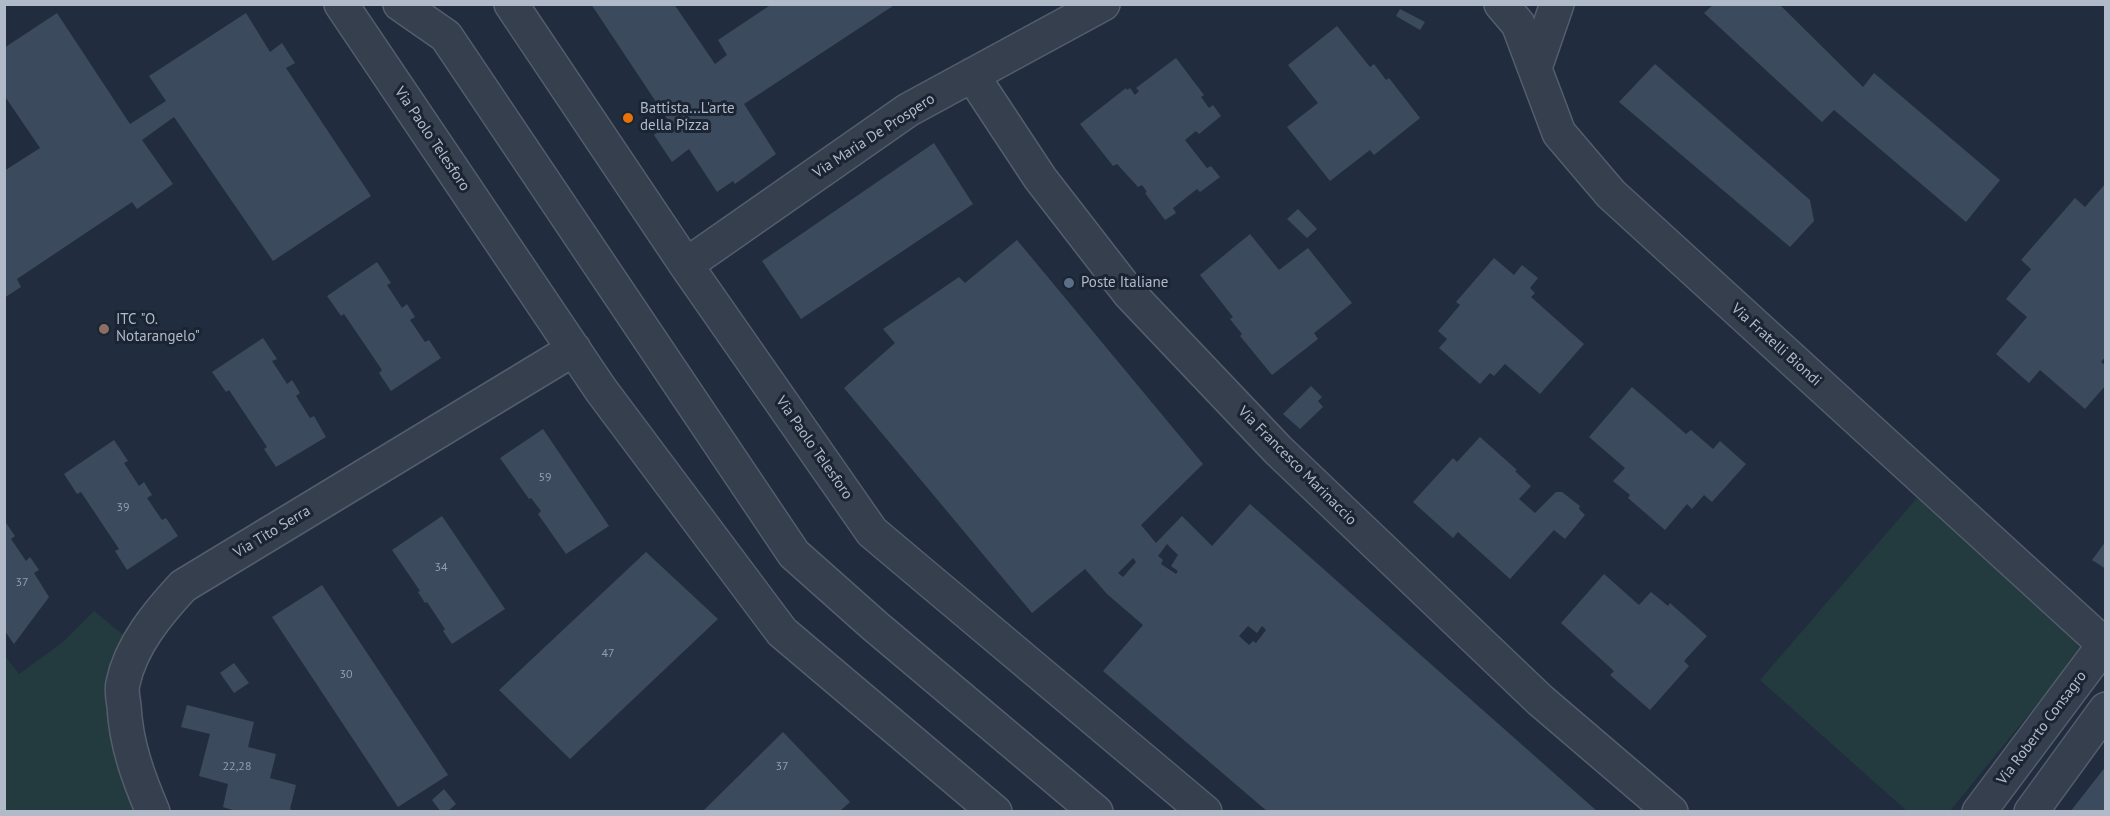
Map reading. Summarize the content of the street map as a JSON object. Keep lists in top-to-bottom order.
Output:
{
  "streets": {
    "street": [
      "Via Maria De Prospero",
      "Via Paolo Telesforo",
      "Via Fratelli Biondi",
      "Via Francesco Marinaccio",
      "Via Tito Serra",
      "Via Roberto Consagro"
    ]
  },
  "crossings": [
    ["Via Maria De Prospero", "Via Paolo Telesforo"],
    ["Via Maria De Prospero", "Via Francesco Marinaccio"],
    ["Via Paolo Telesforo", "Via Tito Serra"],
    ["Via Fratelli Biondi", "Via Roberto Consagro"]
  ],
  "places": ["Battista...L'arte della Pizza", "Poste Italiane", "ITC \"O. Notarangelo\""],
  "house_numbers": [
    "59",
    "39",
    "34",
    "37",
    "47",
    "30",
    "22,28",
    "37"
  ]
}
